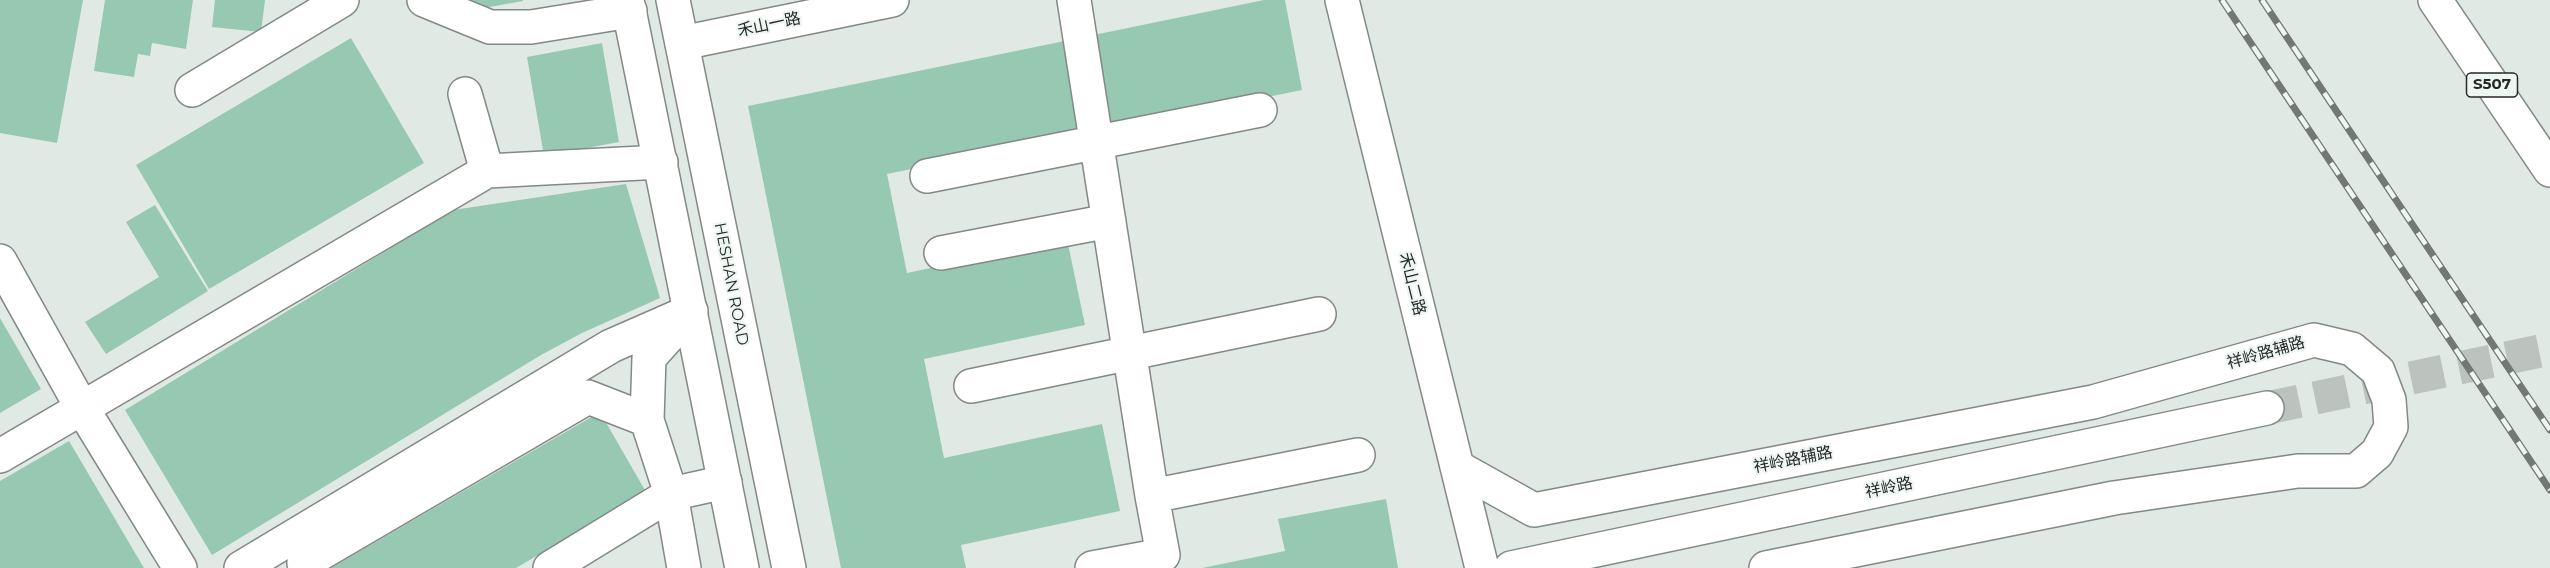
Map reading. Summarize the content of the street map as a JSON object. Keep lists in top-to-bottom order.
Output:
{
  "streets": {
    "main road": [
      "禾山一路",
      "S507",
      "HESHAN ROAD",
      "禾山二路",
      "祥岭路辅路",
      "祥岭路"
    ]
  },
  "crossings": [
    ["禾山一路", "HESHAN ROAD"],
    ["禾山二路", "祥岭路辅路"]
  ]
}
